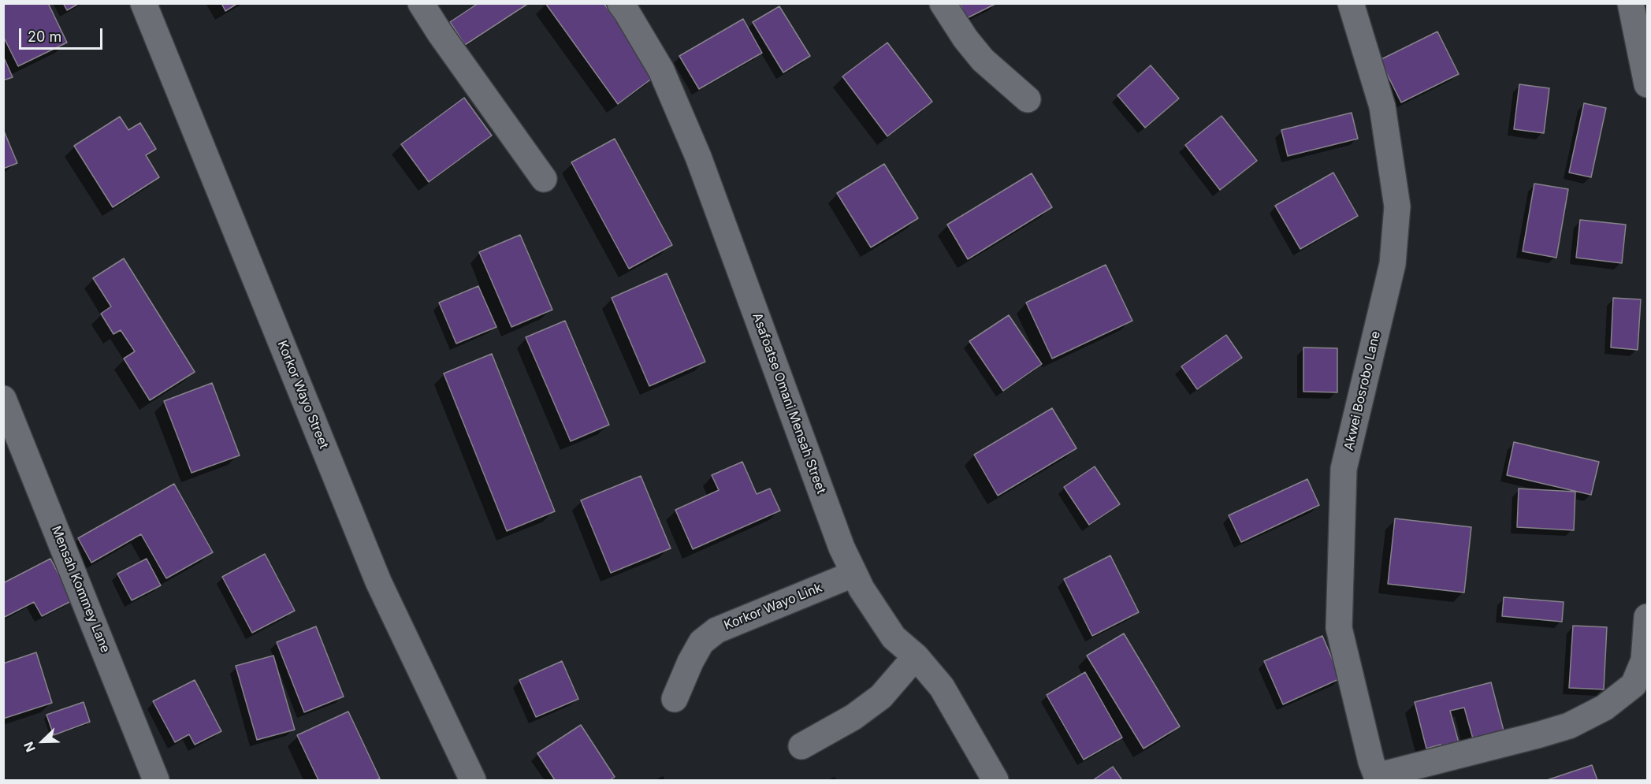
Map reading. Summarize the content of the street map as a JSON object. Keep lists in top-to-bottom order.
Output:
{
  "streets": {
    "street": [
      "Akwei Bosrobo Lane",
      "Korkor Wayo Street",
      "Asafoatse Omani Mensah Street",
      "Mensah Kommey Lane",
      "Korkor Wayo Link"
    ]
  },
  "crossings": [
    ["Asafoatse Omani Mensah Street", "Korkor Wayo Link"]
  ],
  "scale_bar": "20 m",
  "north": "bottom left"
}
